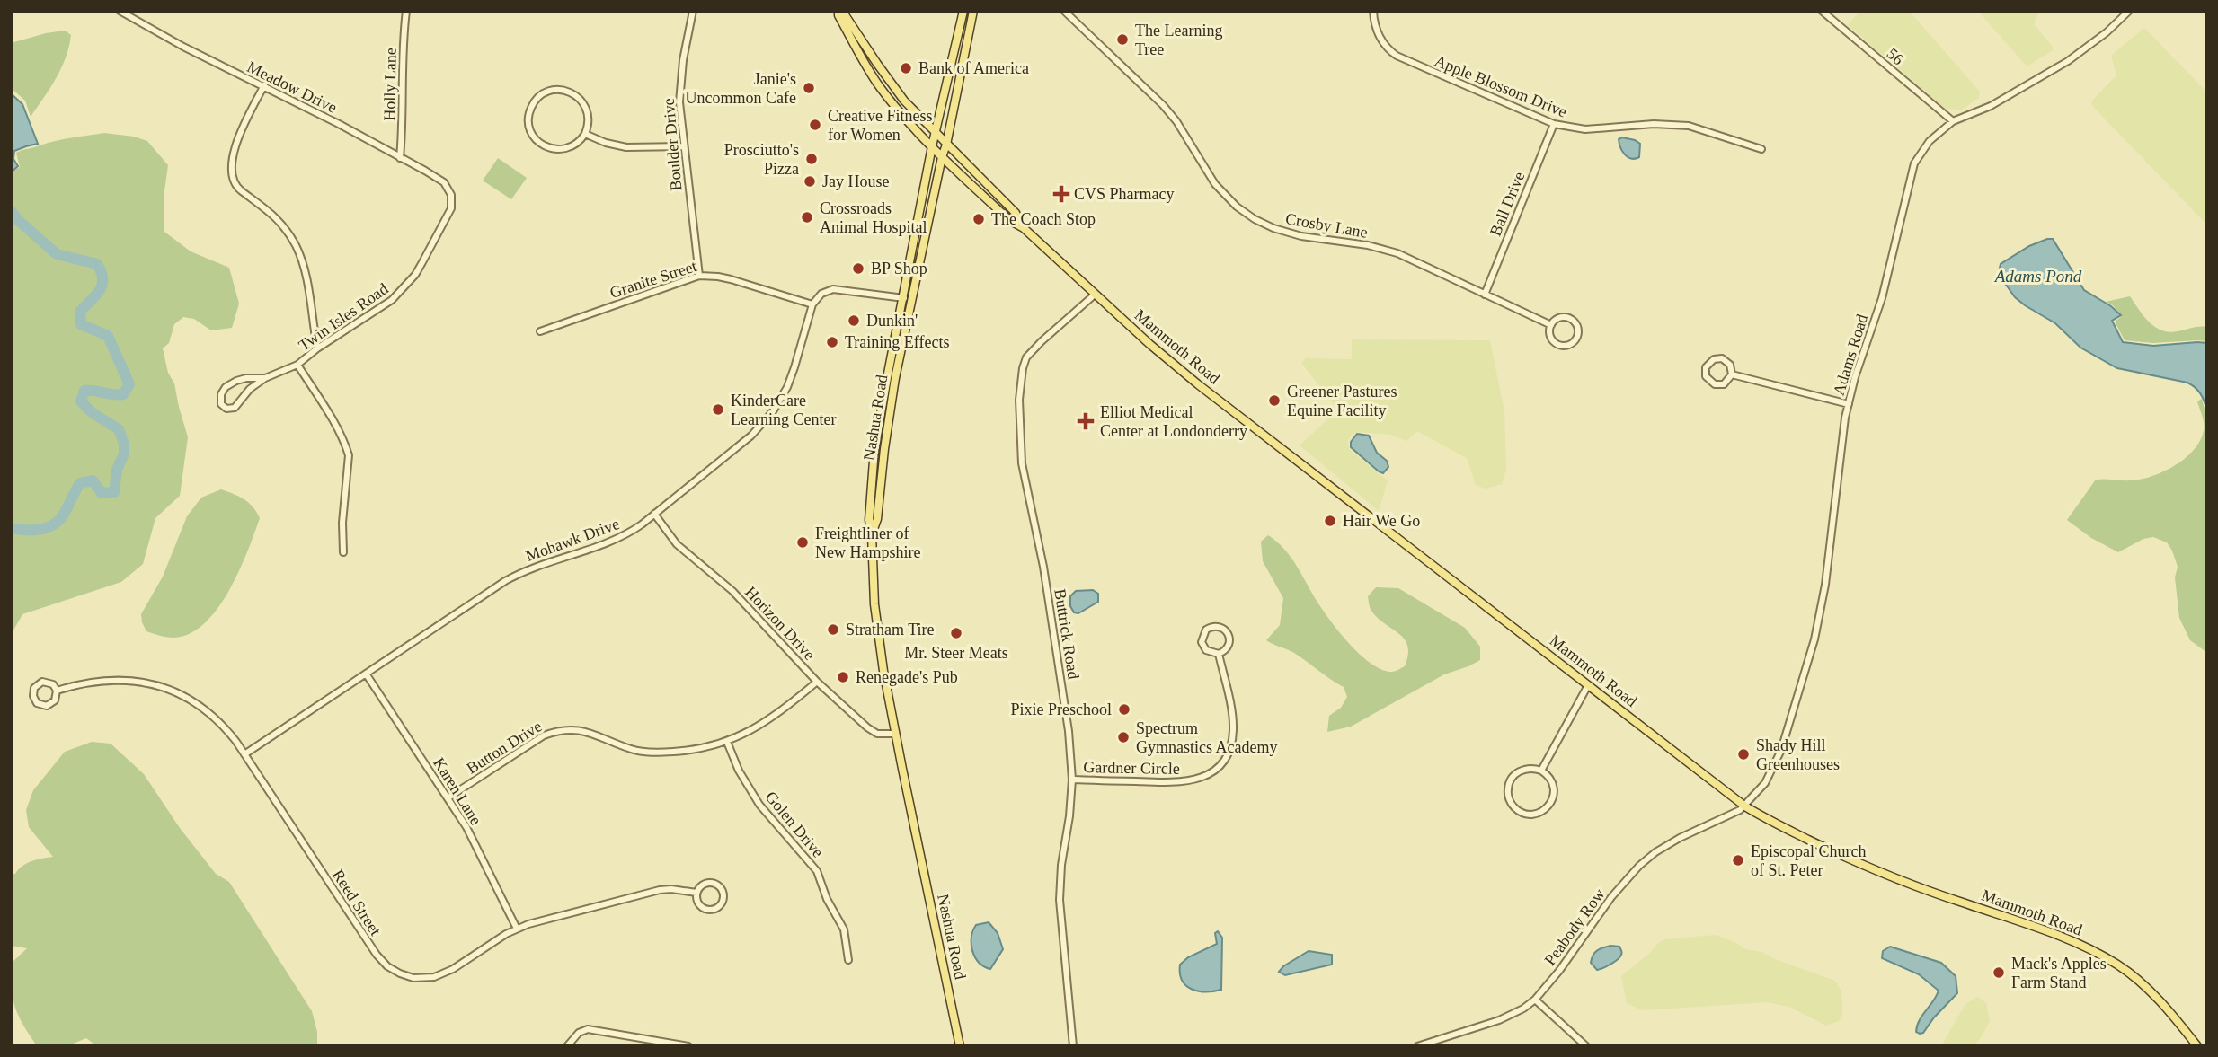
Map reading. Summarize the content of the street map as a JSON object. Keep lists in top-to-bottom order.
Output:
{
  "streets": {
    "main road": ["Mammoth Road", "Nashua Road"],
    "street": [
      "56",
      "Holly Lane",
      "Apple Blossom Drive",
      "Meadow Drive",
      "Boulder Drive",
      "Ball Drive",
      "Crosby Lane",
      "Granite Street",
      "Twin Isles Road",
      "Adams Road",
      "Mohawk Drive",
      "Horizon Drive",
      "Buttrick Road",
      "Button Drive",
      "Gardner Circle",
      "Karen Lane",
      "Golen Drive",
      "Reed Street",
      "Peabody Row"
    ]
  },
  "crossings": [
    ["56", "Adams Road"],
    ["Holly Lane", "Meadow Drive"],
    ["Apple Blossom Drive", "Ball Drive"],
    ["Meadow Drive", "Twin Isles Road"],
    ["Boulder Drive", "Granite Street"],
    ["Ball Drive", "Crosby Lane"],
    ["Granite Street", "Mohawk Drive"],
    ["Mammoth Road", "Adams Road"],
    ["Mammoth Road", "Nashua Road"],
    ["Mammoth Road", "Buttrick Road"],
    ["Mammoth Road", "Peabody Row"],
    ["Adams Road", "Peabody Row"],
    ["Nashua Road", "Horizon Drive"],
    ["Mohawk Drive", "Horizon Drive"],
    ["Mohawk Drive", "Karen Lane"],
    ["Mohawk Drive", "Reed Street"],
    ["Horizon Drive", "Button Drive"],
    ["Buttrick Road", "Gardner Circle"],
    ["Button Drive", "Karen Lane"],
    ["Button Drive", "Golen Drive"],
    ["Karen Lane", "Reed Street"]
  ],
  "water": ["Adams Pond"],
  "places": {
    "other": [
      "The Learning Tree",
      "Bank of America",
      "Janie's Uncommon Cafe",
      "Creative Fitness for Women",
      "Prosciutto's Pizza",
      "Jay House",
      "Crossroads Animal Hospital",
      "The Coach Stop",
      "BP Shop",
      "Dunkin'",
      "Training Effects",
      "Greener Pastures Equine Facility",
      "KinderCare Learning Center",
      "Hair We Go",
      "Freightliner of New Hampshire",
      "Stratham Tire",
      "Mr. Steer Meats",
      "Renegade's Pub",
      "Pixie Preschool",
      "Spectrum Gymnastics Academy",
      "Shady Hill Greenhouses",
      "Episcopal Church of St. Peter",
      "Mack's Apples Farm Stand"
    ],
    "health": ["CVS Pharmacy", "Elliot Medical Center at Londonderry"]
  }
}
